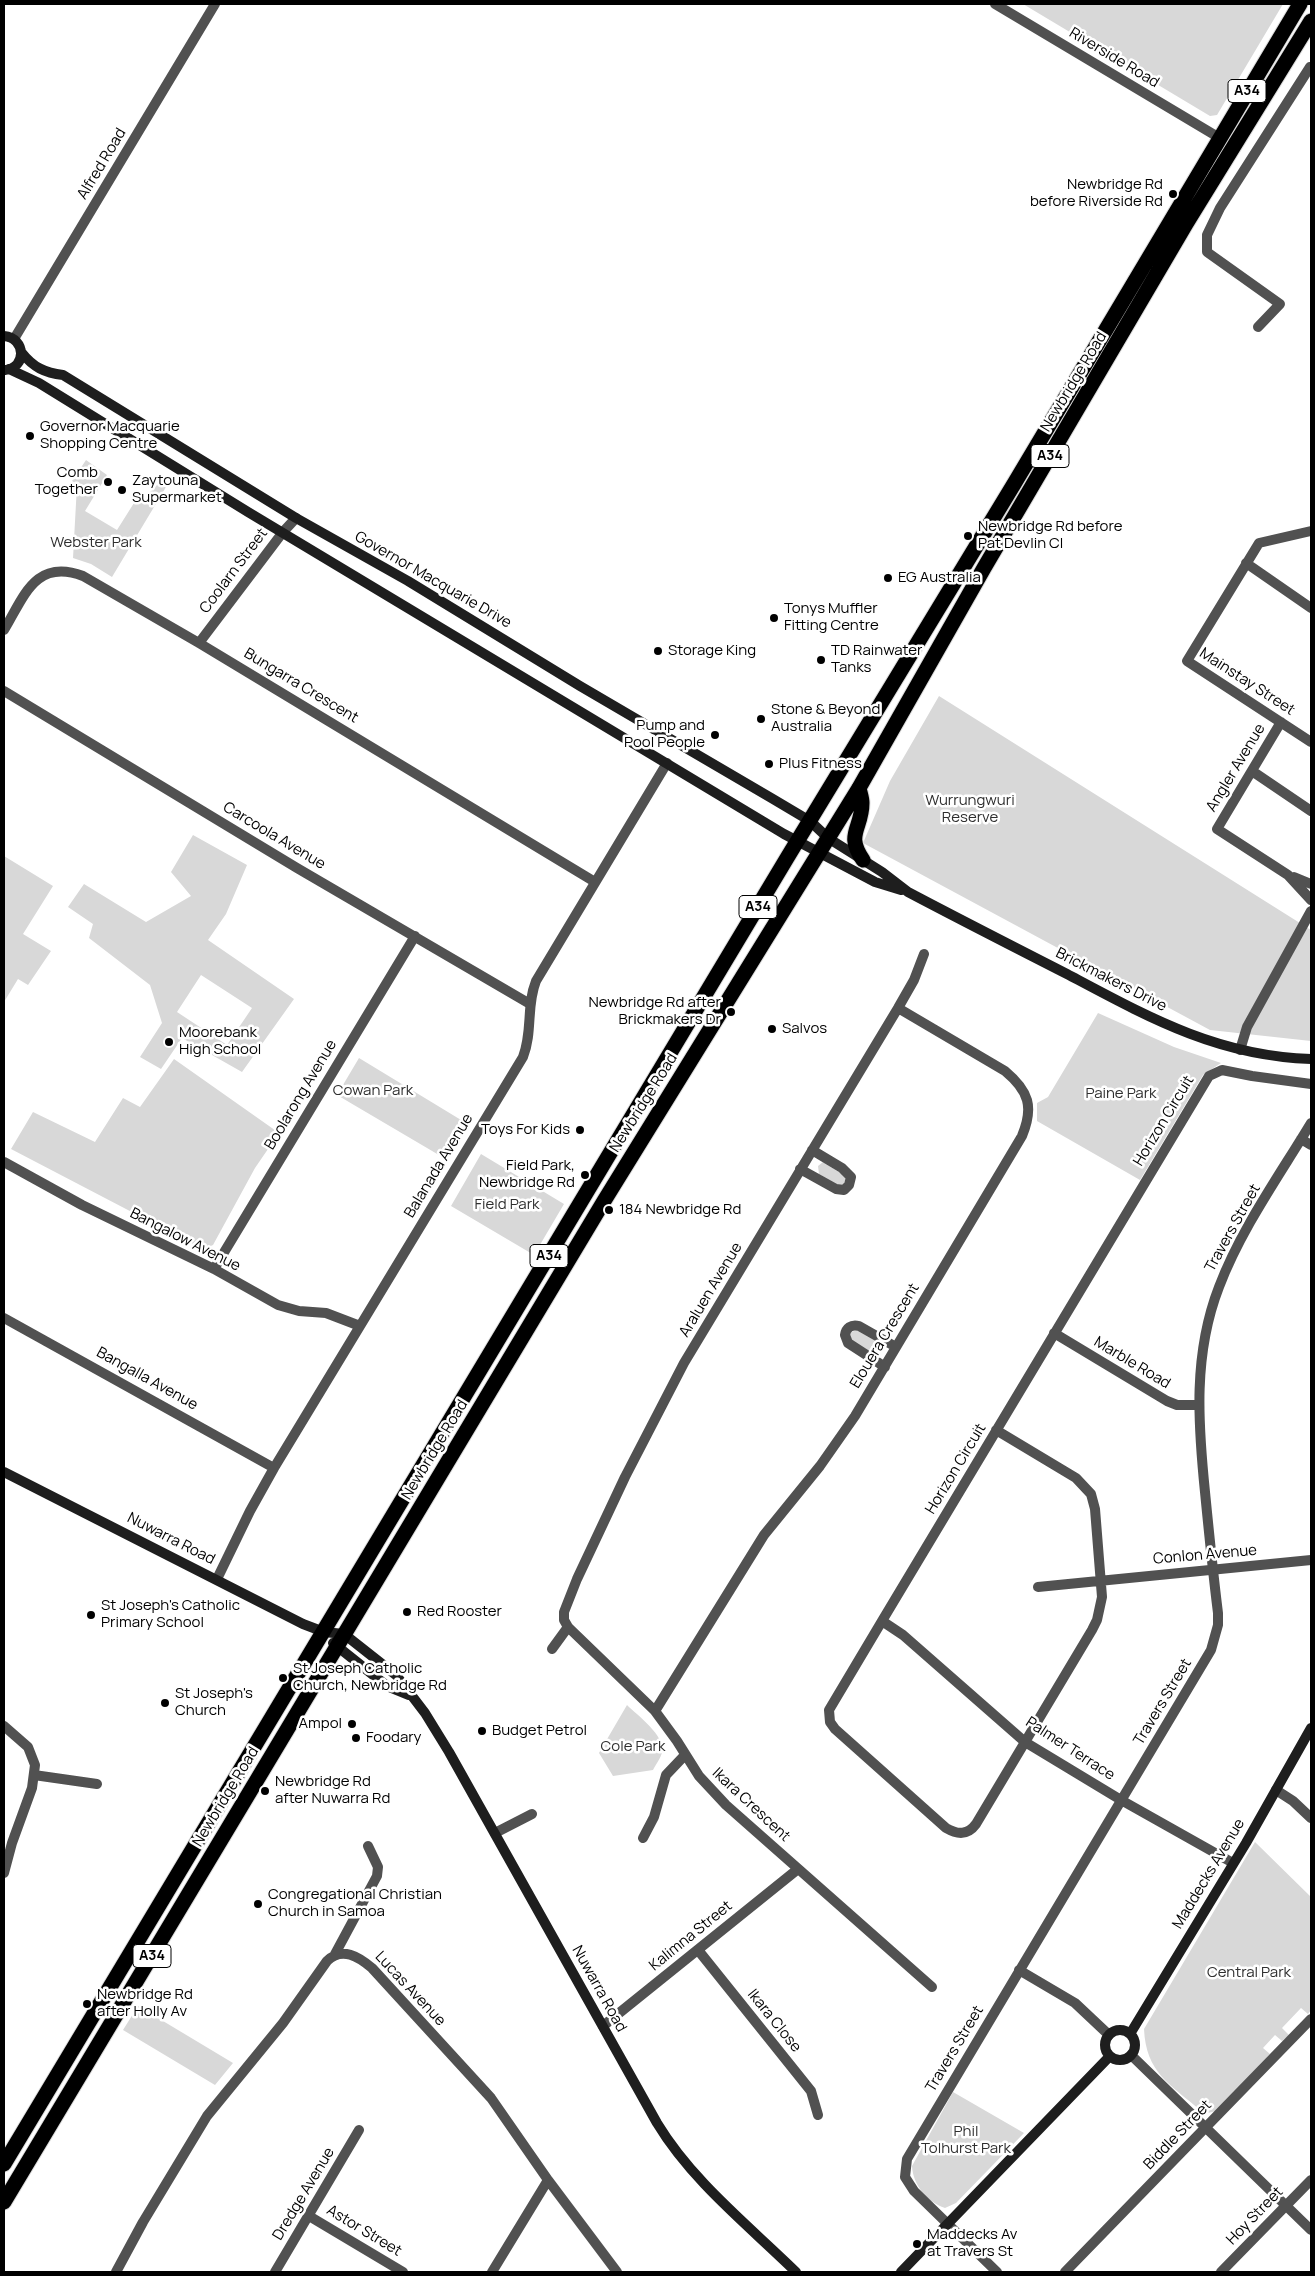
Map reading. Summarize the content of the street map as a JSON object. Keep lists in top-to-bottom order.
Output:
{
  "streets": {
    "highway": ["A34", "Newbridge Road"],
    "main road": [
      "Governor Macquarie Drive",
      "Brickmakers Drive",
      "Nuwarra Road",
      "Maddecks Avenue"
    ],
    "street": [
      "Riverside Road",
      "Alfred Road",
      "Coolarn Street",
      "Mainstay Street",
      "Bungarra Crescent",
      "Angler Avenue",
      "Carcoola Avenue",
      "Boolarong Avenue",
      "Horizon Circuit",
      "Balanada Avenue",
      "Travers Street",
      "Bangalow Avenue",
      "Araluen Avenue",
      "Elouera Crescent",
      "Marble Road",
      "Bangalla Avenue",
      "Conlon Avenue",
      "Palmer Terrace",
      "Ikara Crescent",
      "Kalimna Street",
      "Lucas Avenue",
      "Ikara Close",
      "Biddle Street",
      "Dredge Avenue",
      "Hoy Street",
      "Astor Street"
    ]
  },
  "crossings": [
    ["Riverside Road", "Newbridge Road"],
    ["Alfred Road", "Governor Macquarie Drive"],
    ["Newbridge Road", "Governor Macquarie Drive"],
    ["Newbridge Road", "Brickmakers Drive"],
    ["Newbridge Road", "Nuwarra Road"],
    ["Coolarn Street", "Governor Macquarie Drive"],
    ["Coolarn Street", "Bungarra Crescent"],
    ["Governor Macquarie Drive", "Brickmakers Drive"],
    ["Mainstay Street", "Angler Avenue"],
    ["Bungarra Crescent", "Balanada Avenue"],
    ["Carcoola Avenue", "Boolarong Avenue"],
    ["Carcoola Avenue", "Balanada Avenue"],
    ["Boolarong Avenue", "Bangalow Avenue"],
    ["Horizon Circuit", "Marble Road"],
    ["Horizon Circuit", "Palmer Terrace"],
    ["Balanada Avenue", "Bangalow Avenue"],
    ["Balanada Avenue", "Bangalla Avenue"],
    ["Balanada Avenue", "Nuwarra Road"],
    ["Travers Street", "Marble Road"],
    ["Travers Street", "Conlon Avenue"],
    ["Travers Street", "Palmer Terrace"],
    ["Araluen Avenue", "Elouera Crescent"],
    ["Araluen Avenue", "Ikara Crescent"],
    ["Elouera Crescent", "Ikara Crescent"],
    ["Nuwarra Road", "Kalimna Street"],
    ["Palmer Terrace", "Maddecks Avenue"],
    ["Ikara Crescent", "Kalimna Street"],
    ["Kalimna Street", "Ikara Close"],
    ["Dredge Avenue", "Astor Street"]
  ],
  "parks": [
    "Webster Park",
    "Wurrungwuri Reserve",
    "Cowan Park",
    "Paine Park",
    "Field Park",
    "Cole Park",
    "Central Park",
    "Phil Tolhurst Park"
  ],
  "places": [
    "Newbridge Rd before Riverside Rd",
    "Governor Macquarie Shopping Centre",
    "Comb Together",
    "Zaytouna Supermarket",
    "Newbridge Rd before Pat Devlin Cl",
    "EG Australia",
    "Tonys Muffler Fitting Centre",
    "Storage King",
    "TD Rainwater Tanks",
    "Stone & Beyond Australia",
    "Pump and Pool People",
    "Plus Fitness",
    "Newbridge Rd after Brickmakers Dr",
    "Salvos",
    "Moorebank High School",
    "Toys For Kids",
    "Field Park, Newbridge Rd",
    "184 Newbridge Rd",
    "Red Rooster",
    "St Joseph's Catholic Primary School",
    "St Joseph Catholic Church, Newbridge Rd",
    "St Joseph's Church",
    "Ampol",
    "Budget Petrol",
    "Foodary",
    "Newbridge Rd after Nuwarra Rd",
    "Congregational Christian Church in Samoa",
    "Newbridge Rd after Holly Av",
    "Maddecks Av at Travers St"
  ]
}
